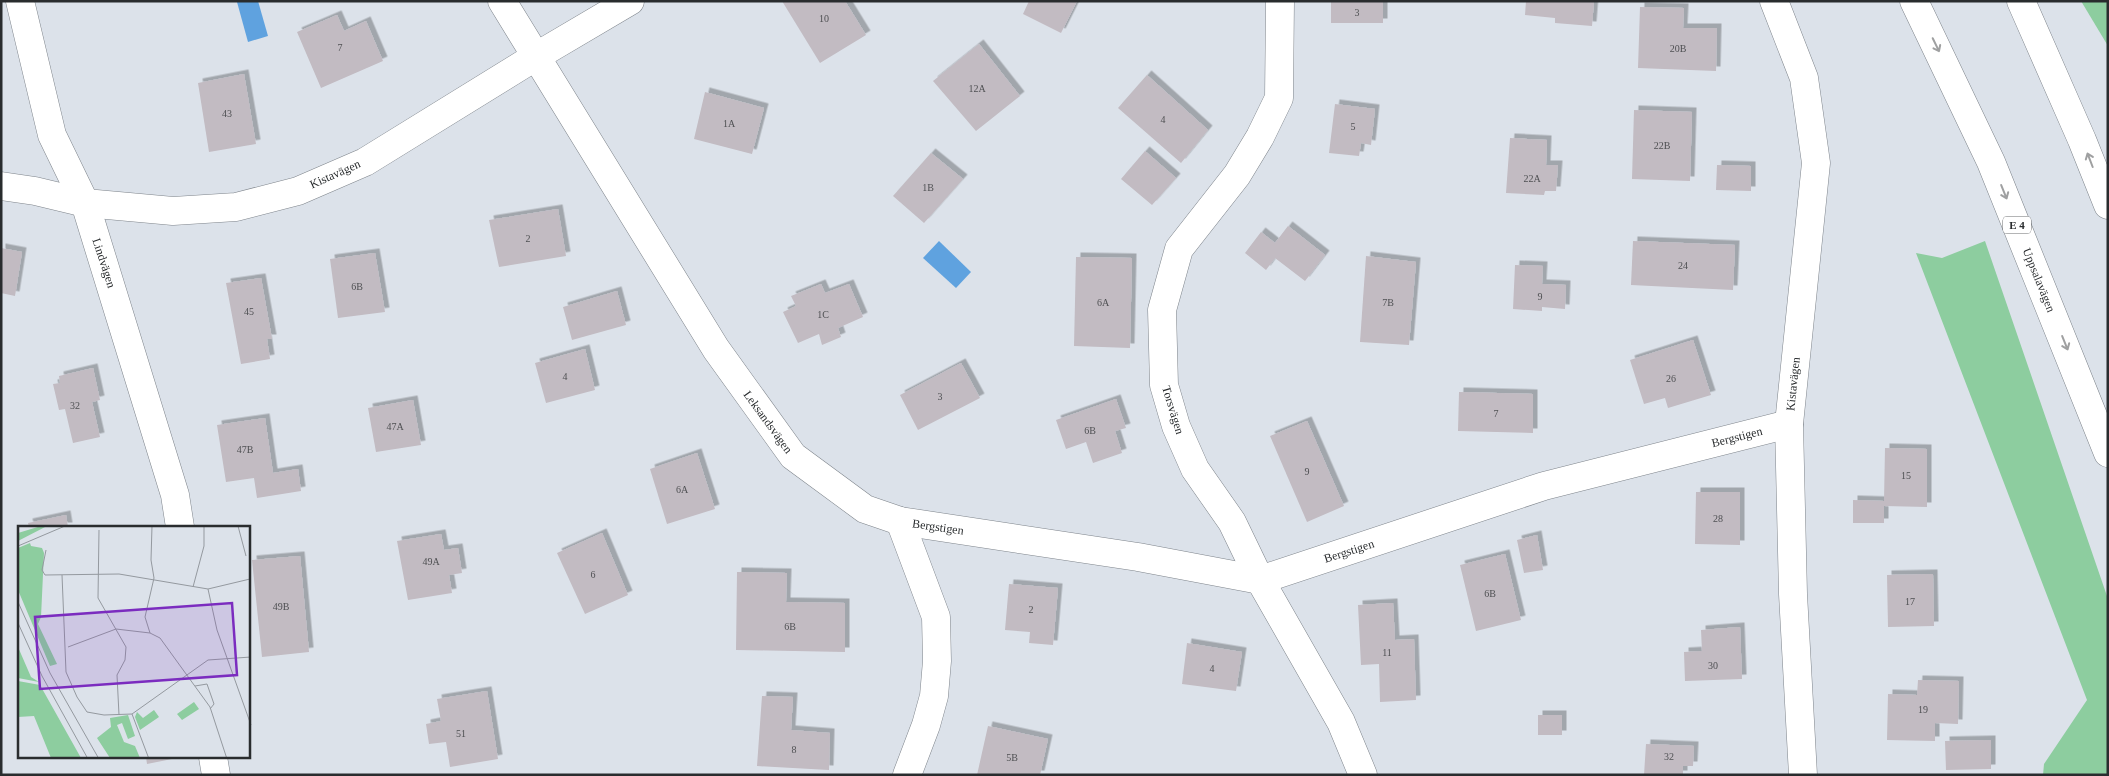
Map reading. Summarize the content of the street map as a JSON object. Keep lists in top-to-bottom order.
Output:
{
  "streets": {
    "main road": [
      "Kistavägen",
      "E 4",
      "Lindvägen",
      "Uppsalavägen",
      "Torsvägen",
      "Leksandsvägen",
      "Bergstigen"
    ]
  },
  "crossings": [
    ["Kistavägen", "Lindvägen"],
    ["Kistavägen", "Leksandsvägen"],
    ["Kistavägen", "Bergstigen"],
    ["Torsvägen", "Bergstigen"],
    ["Leksandsvägen", "Bergstigen"]
  ],
  "house_numbers": [
    "3",
    "10",
    "7",
    "20B",
    "12A",
    "43",
    "4",
    "1A",
    "5",
    "22B",
    "22A",
    "1B",
    "2",
    "24",
    "6B",
    "9",
    "6A",
    "7B",
    "45",
    "1C",
    "4",
    "26",
    "3",
    "32",
    "7",
    "47A",
    "6B",
    "47B",
    "9",
    "15",
    "6A",
    "28",
    "49A",
    "6",
    "6B",
    "17",
    "49B",
    "2",
    "6B",
    "11",
    "30",
    "4",
    "19",
    "51",
    "8",
    "32",
    "5B"
  ]
}
